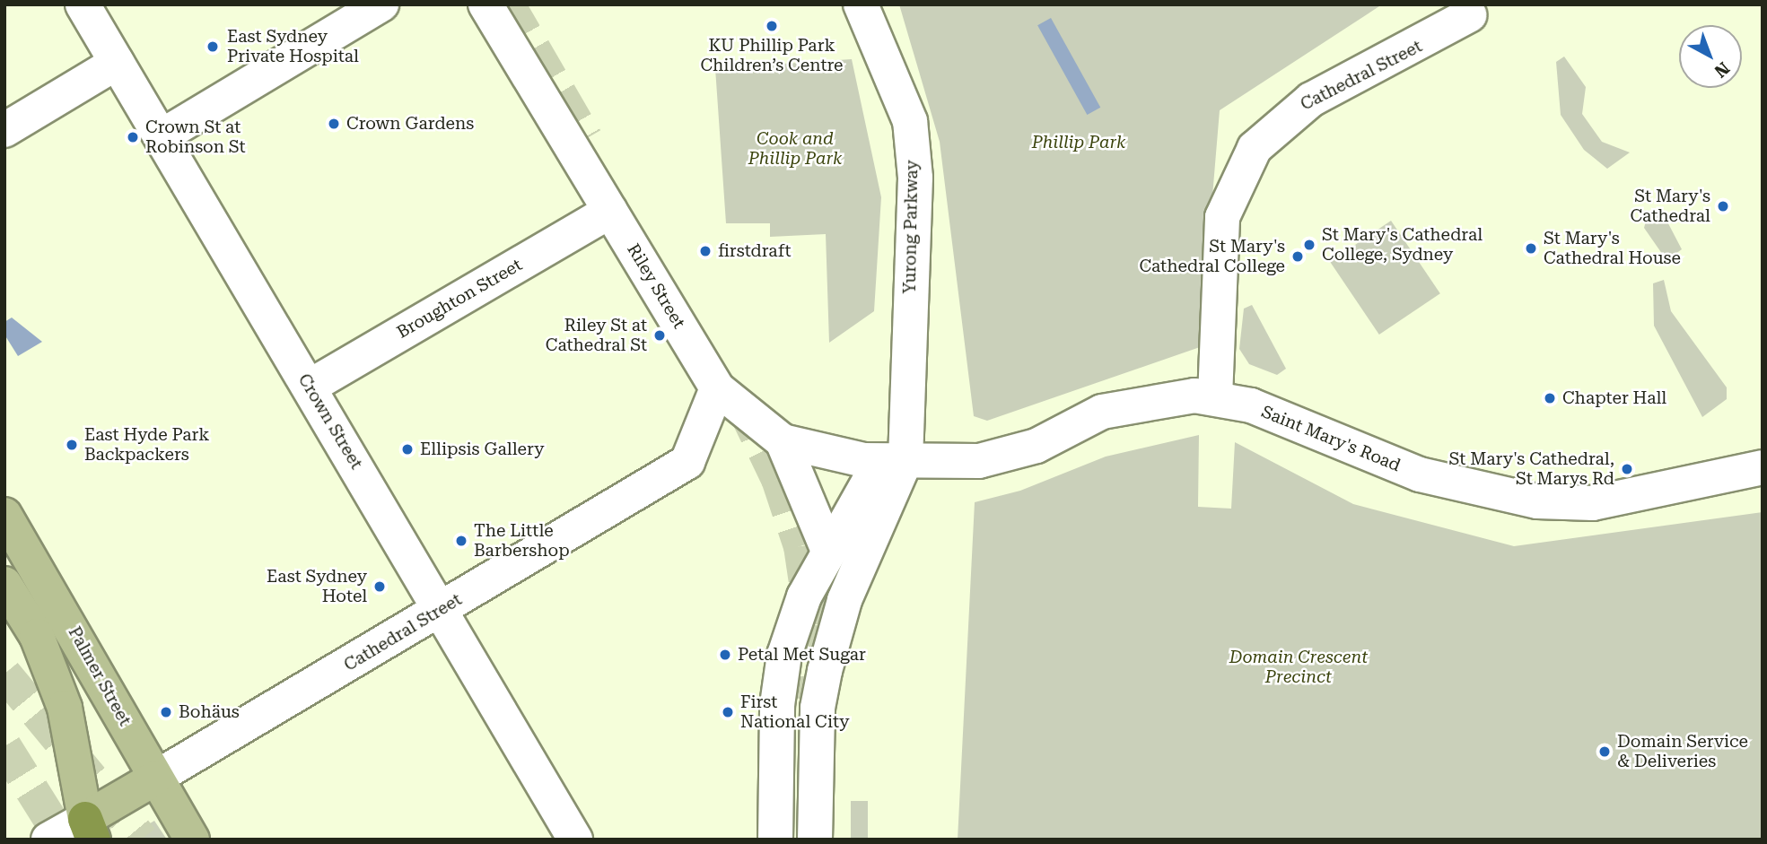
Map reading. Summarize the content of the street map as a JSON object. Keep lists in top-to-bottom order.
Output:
{
  "streets": {
    "main road": ["Cathedral Street", "Palmer Street"],
    "street": [
      "Yurong Parkway",
      "Riley Street",
      "Broughton Street",
      "Crown Street",
      "Saint Mary's Road"
    ]
  },
  "crossings": [
    ["Cathedral Street", "Riley Street"],
    ["Cathedral Street", "Crown Street"],
    ["Cathedral Street", "Saint Mary's Road"],
    ["Cathedral Street", "Palmer Street"],
    ["Yurong Parkway", "Riley Street"],
    ["Yurong Parkway", "Saint Mary's Road"],
    ["Riley Street", "Broughton Street"],
    ["Riley Street", "Saint Mary's Road"],
    ["Broughton Street", "Crown Street"]
  ],
  "parks": ["Cook and Phillip Park", "Phillip Park", "Domain Crescent Precinct"],
  "places": [
    "KU Phillip Park Children’s Centre",
    "East Sydney Private Hospital",
    "Crown Gardens",
    "Crown St at Robinson St",
    "St Mary's Cathedral",
    "St Mary's Cathedral College, Sydney",
    "St Mary's Cathedral House",
    "firstdraft",
    "St Mary's Cathedral College",
    "Riley St at Cathedral St",
    "Chapter Hall",
    "East Hyde Park Backpackers",
    "Ellipsis Gallery",
    "St Mary's Cathedral, St Marys Rd",
    "The Little Barbershop",
    "East Sydney Hotel",
    "Petal Met Sugar",
    "Bohäus",
    "First National City",
    "Domain Service & Deliveries"
  ],
  "north": "bottom right"
}
